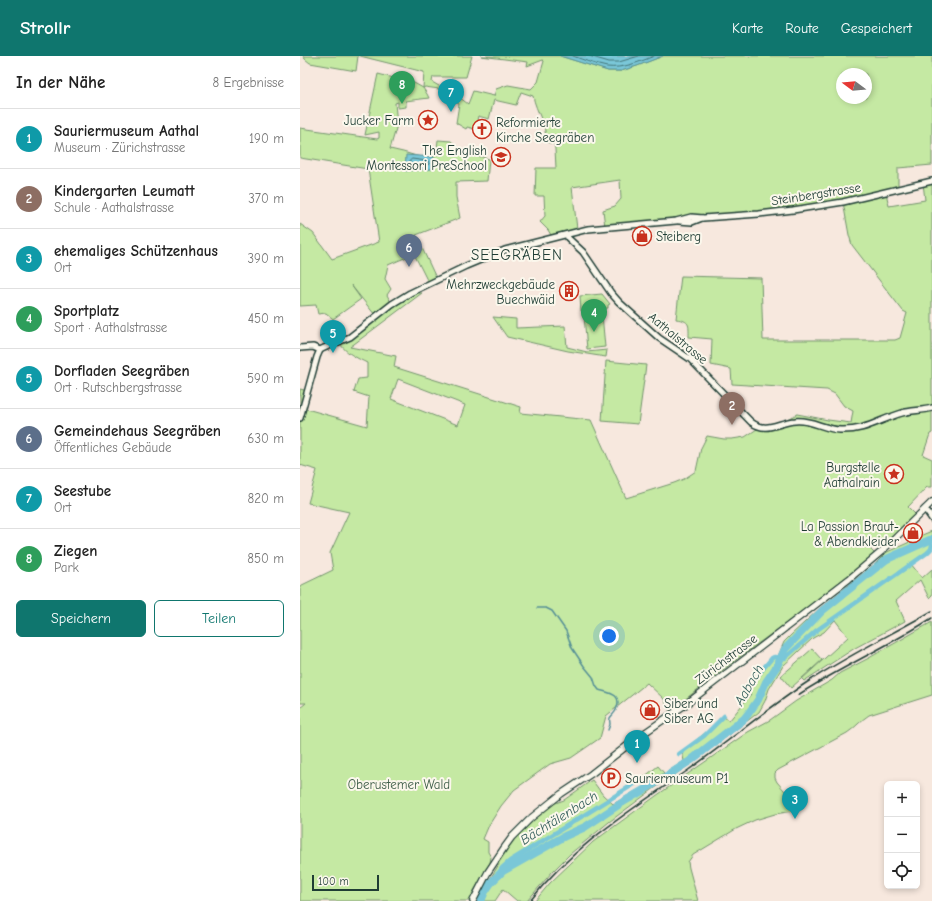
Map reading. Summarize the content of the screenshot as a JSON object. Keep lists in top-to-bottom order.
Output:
{
  "streets": {
    "main road": ["Zürichstrasse"],
    "street": ["Steinbergstrasse", "Aathalstrasse"]
  },
  "crossings": [
    ["Steinbergstrasse", "Aathalstrasse"]
  ],
  "districts": ["SEEGRÄBEN"],
  "water": ["Aabach", "Bächtälenbach"],
  "parks": ["Oberustemer Wald"],
  "places": {
    "place": ["Jucker Farm", "Burgstelle Aathalrain"],
    "church": ["Reformierte Kirche Seegräben"],
    "school or university": ["The English Montessori PreSchool"],
    "shop": ["Steiberg", "La Passion Braut- & Abendkleider", "Siber und Siber AG"],
    "building": ["Mehrzweckgebäude Buechwäid"],
    "parking": ["Sauriermuseum P1"]
  },
  "scale_bar": "100 m",
  "north": "left",
  "page": {
    "header": "Strollr",
    "nav": ["Karte", "Route", "Gespeichert"],
    "heading": ["In der Nähe", "8 Ergebnisse"],
    "pins": [
      "8",
      "7",
      "6",
      "4",
      "5",
      "2",
      "1",
      "3"
    ],
    "list": [
      {
        "mark": "1",
        "name": "Sauriermuseum Aathal",
        "note": "Museum · Zürichstrasse",
        "value": "190 m"
      },
      {
        "mark": "2",
        "name": "Kindergarten Leumatt",
        "note": "Schule · Aathalstrasse",
        "value": "370 m"
      },
      {
        "mark": "3",
        "name": "ehemaliges Schützenhaus",
        "note": "Ort",
        "value": "390 m"
      },
      {
        "mark": "4",
        "name": "Sportplatz",
        "note": "Sport · Aathalstrasse",
        "value": "450 m"
      },
      {
        "mark": "5",
        "name": "Dorfladen Seegräben",
        "note": "Ort · Rutschbergstrasse",
        "value": "590 m"
      },
      {
        "mark": "6",
        "name": "Gemeindehaus Seegräben",
        "note": "Öffentliches Gebäude",
        "value": "630 m"
      },
      {
        "mark": "7",
        "name": "Seestube",
        "note": "Ort",
        "value": "820 m"
      },
      {
        "mark": "8",
        "name": "Ziegen",
        "note": "Park",
        "value": "850 m"
      }
    ],
    "buttons": ["Speichern", "Teilen"],
    "map_buttons": ["+", "−"],
    "scale": "100 m"
  }
}
